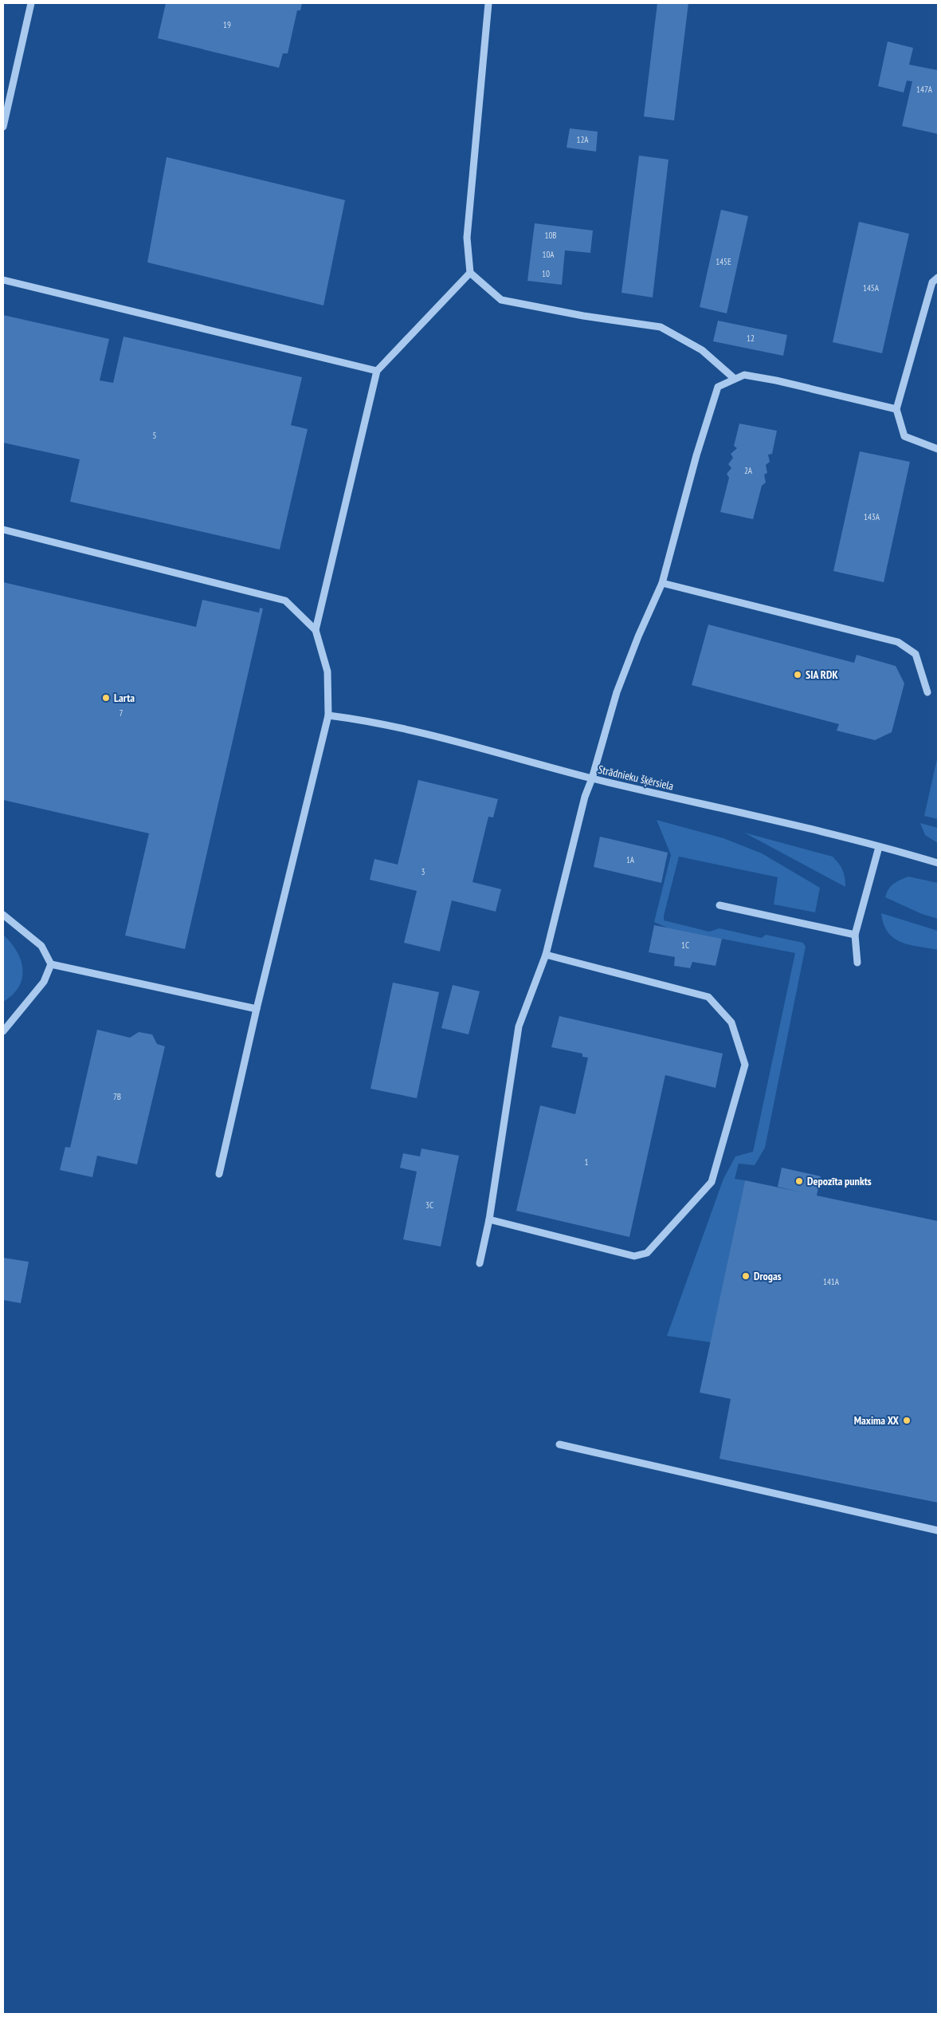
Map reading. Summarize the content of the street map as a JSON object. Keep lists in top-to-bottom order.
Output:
{
  "streets": {
    "street": ["Strādnieku šķērsiela"]
  },
  "places": [
    "SIA RDK",
    "Larta",
    "Depozīta punkts",
    "Drogas",
    "Maxima XX"
  ],
  "house_numbers": [
    "19",
    "147A",
    "12A",
    "10B",
    "10A",
    "145E",
    "10",
    "145A",
    "12",
    "5",
    "2A",
    "143A",
    "7",
    "1A",
    "3",
    "1C",
    "7B",
    "1",
    "3C",
    "141A"
  ]
}
